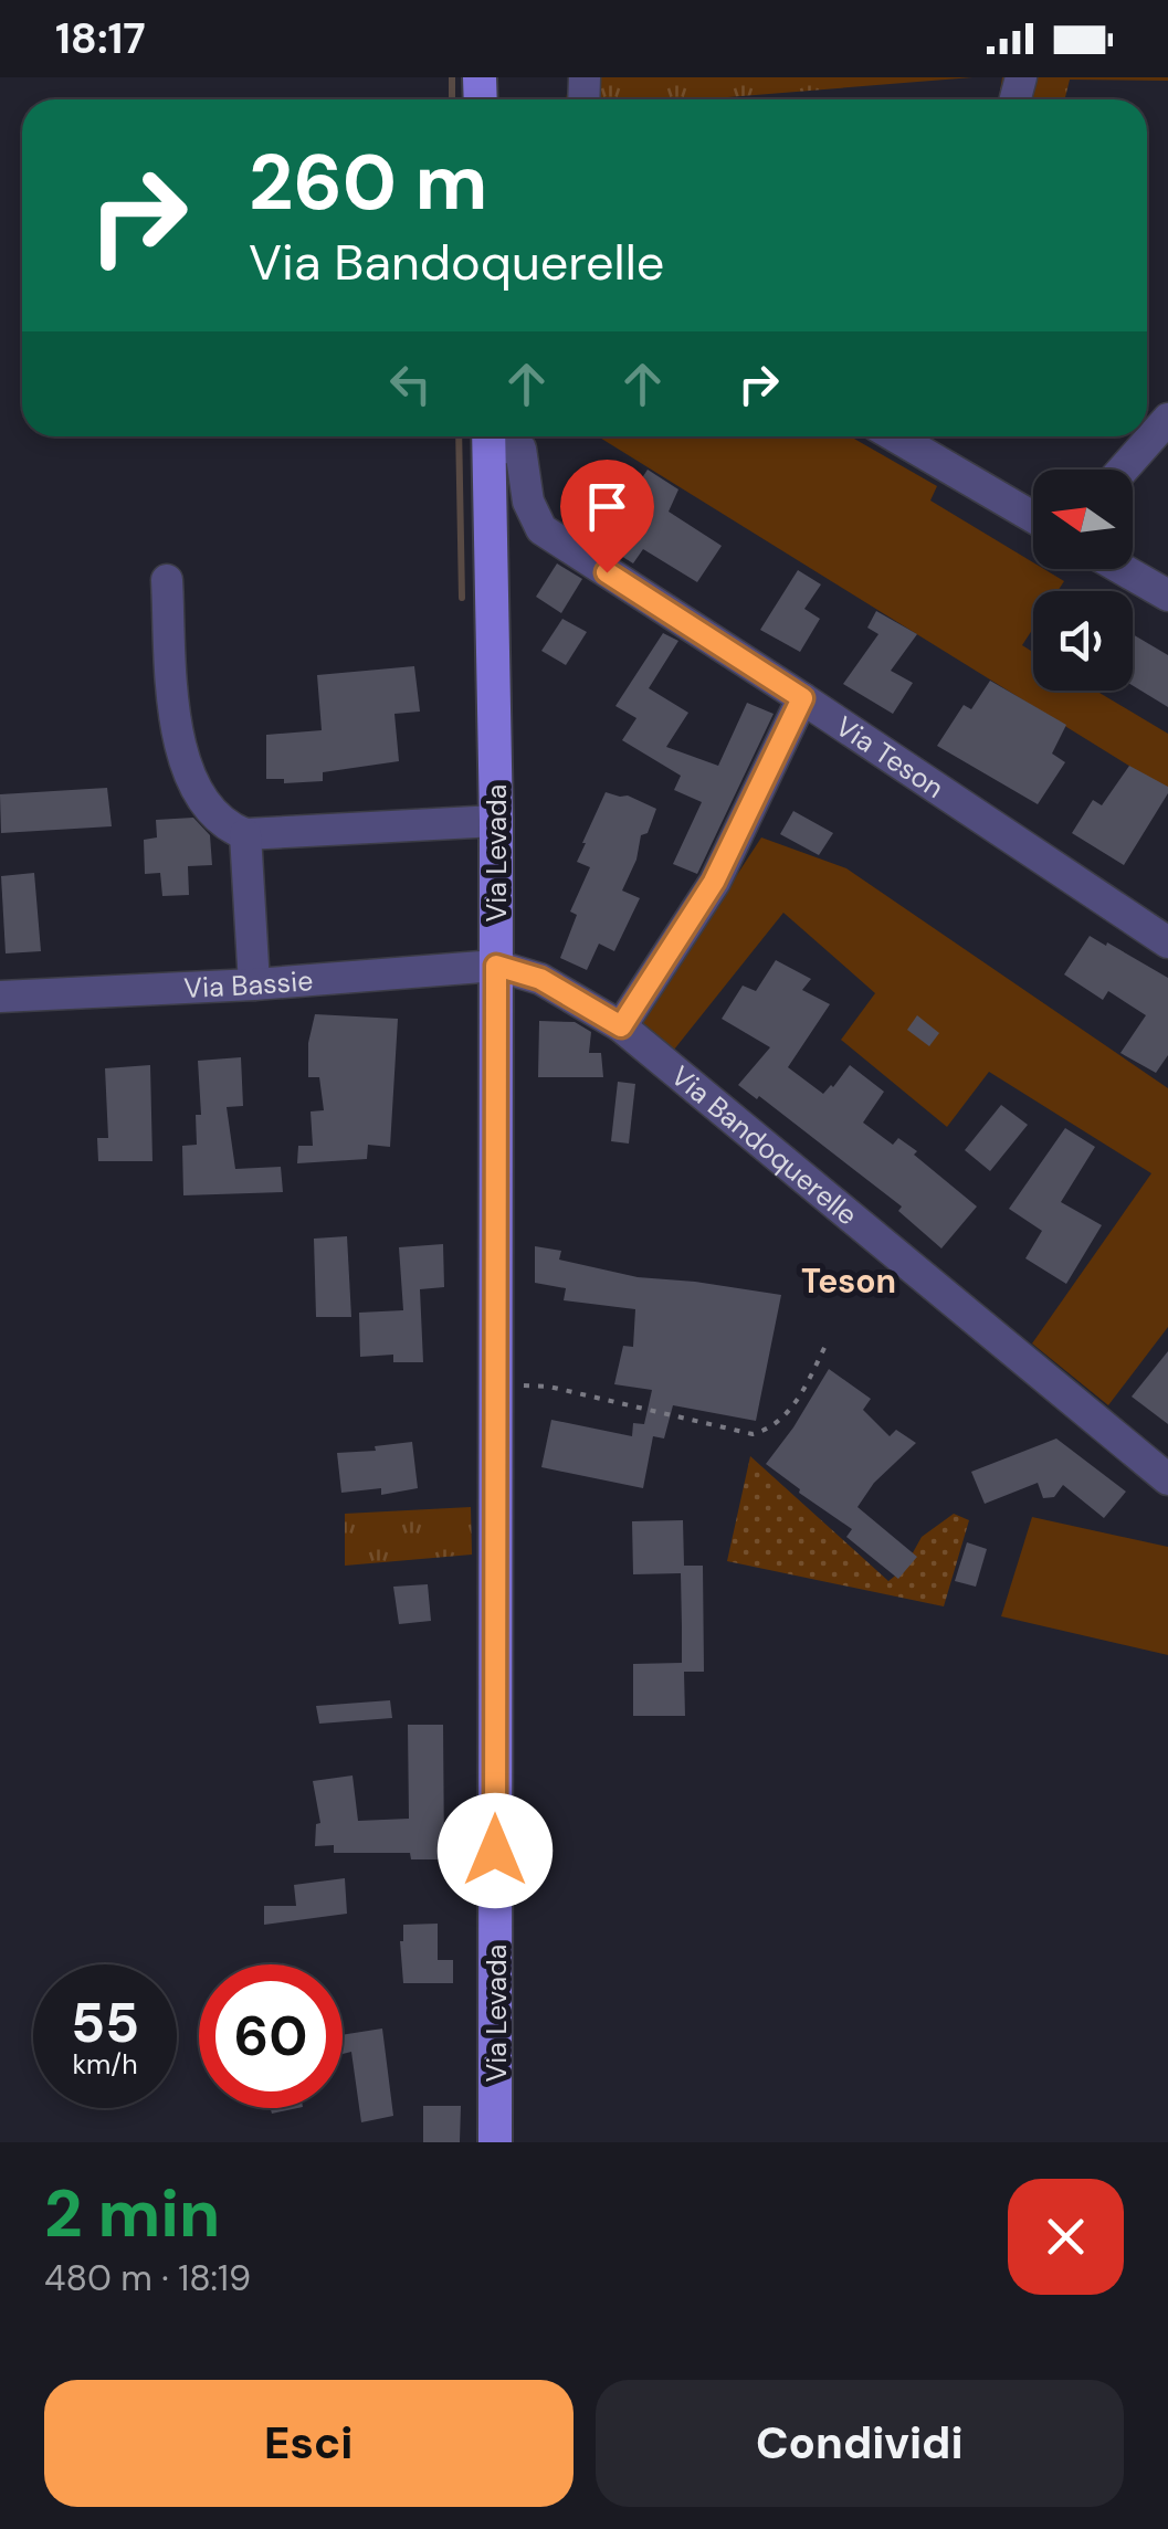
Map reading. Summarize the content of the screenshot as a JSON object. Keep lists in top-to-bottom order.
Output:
{
  "streets": {
    "main road": ["Via Levada"],
    "street": ["Via Teson", "Via Bassie", "Via Bandoquerelle"]
  },
  "crossings": [
    ["Via Teson", "Via Levada"],
    ["Via Levada", "Via Bassie"],
    ["Via Levada", "Via Bandoquerelle"],
    ["Via Bassie", "Via Bandoquerelle"]
  ],
  "districts": ["Teson"],
  "north": "left",
  "page": {
    "status": "18:17",
    "turn": ["260 m", "Via Bandoquerelle"],
    "speed": "55 km/h",
    "limit": "60",
    "heading": ["2 min", "480 m · 18:19"],
    "buttons": ["Esci", "Condividi"]
  }
}
